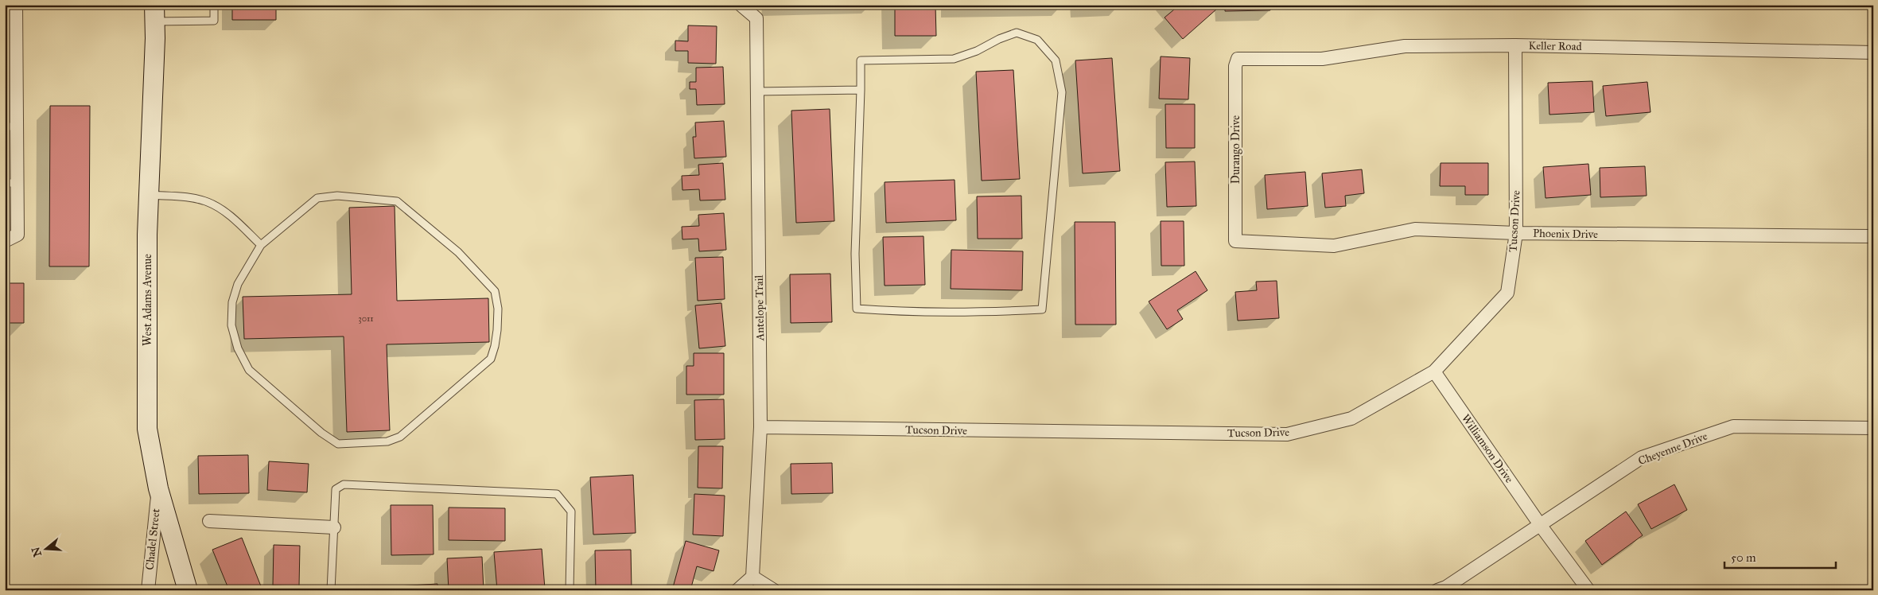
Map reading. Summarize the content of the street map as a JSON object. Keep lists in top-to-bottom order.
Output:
{
  "streets": {
    "main road": ["West Adams Avenue"],
    "street": [
      "Keller Road",
      "Durango Drive",
      "Tucson Drive",
      "Phoenix Drive",
      "Antelope Trail",
      "Williamson Drive",
      "Cheyenne Drive",
      "Chadel Street"
    ]
  },
  "crossings": [
    ["Keller Road", "Durango Drive"],
    ["Keller Road", "Tucson Drive"],
    ["Durango Drive", "Phoenix Drive"],
    ["Tucson Drive", "Phoenix Drive"],
    ["Tucson Drive", "Antelope Trail"],
    ["Tucson Drive", "Williamson Drive"],
    ["West Adams Avenue", "Chadel Street"],
    ["Williamson Drive", "Cheyenne Drive"]
  ],
  "house_numbers": ["3011"],
  "scale_bar": "50 m",
  "north": "left"
}
